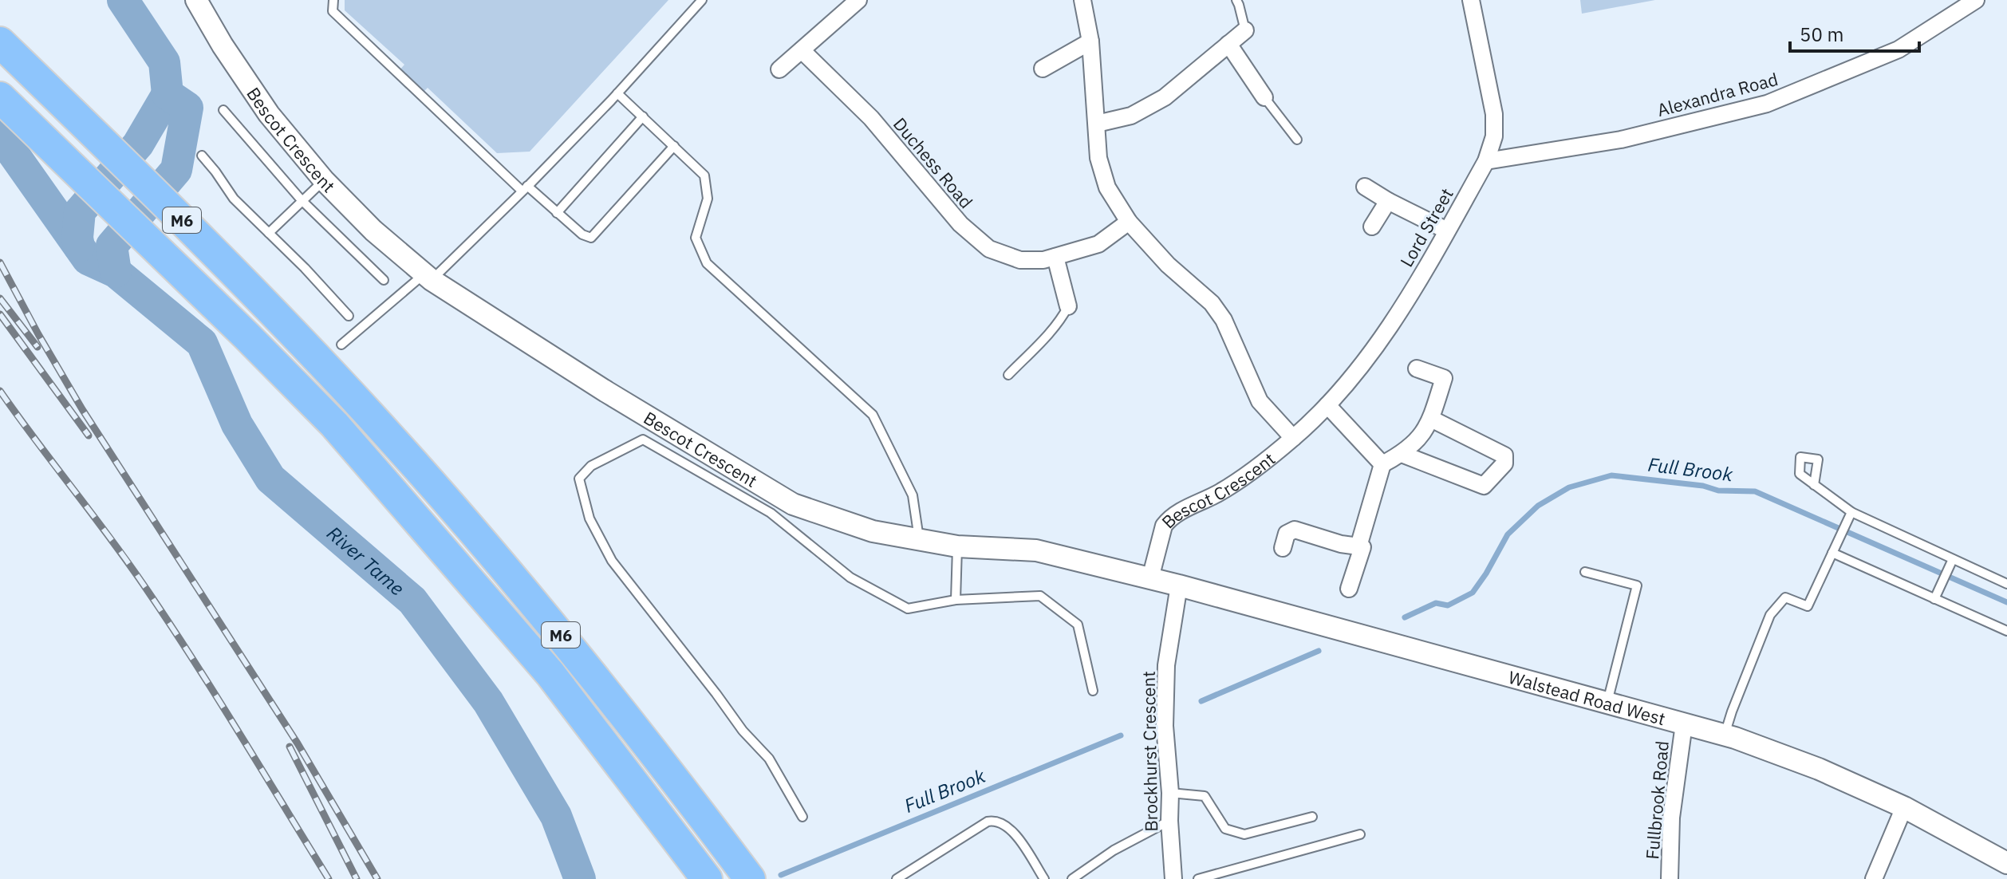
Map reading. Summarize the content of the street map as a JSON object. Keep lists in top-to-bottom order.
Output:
{
  "streets": {
    "highway": ["M6"],
    "street": [
      "Alexandra Road",
      "Bescot Crescent",
      "Duchess Road",
      "Lord Street",
      "Walstead Road West",
      "Brockhurst Crescent",
      "Fullbrook Road"
    ]
  },
  "crossings": [
    ["Alexandra Road", "Lord Street"],
    ["Bescot Crescent", "Lord Street"],
    ["Bescot Crescent", "Walstead Road West"],
    ["Walstead Road West", "Brockhurst Crescent"],
    ["Walstead Road West", "Fullbrook Road"]
  ],
  "water": ["Full Brook", "River Tame"],
  "scale_bar": "50 m"
}
